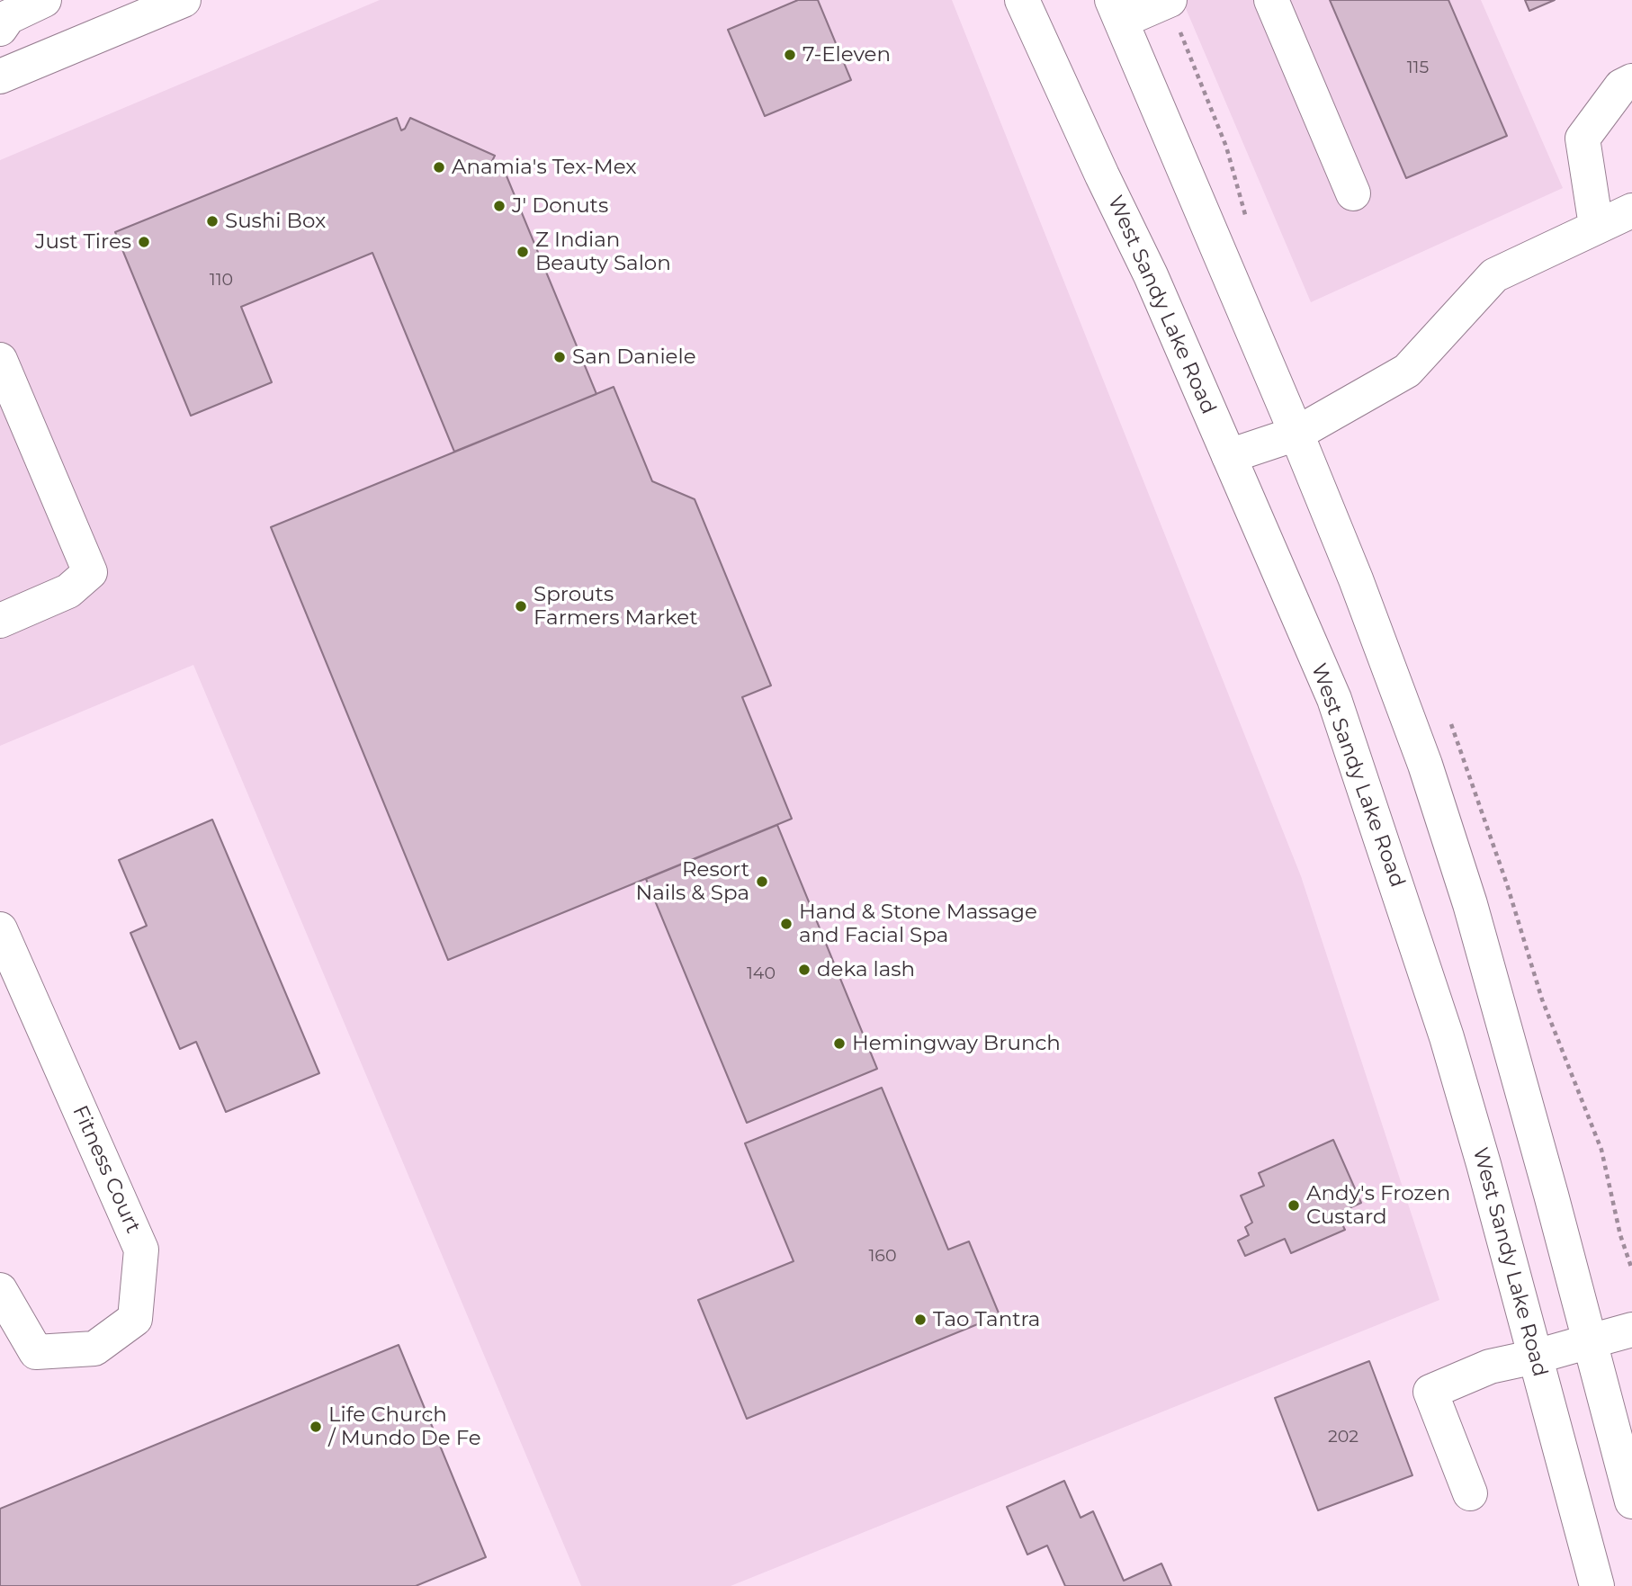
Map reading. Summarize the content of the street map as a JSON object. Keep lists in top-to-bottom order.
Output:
{
  "streets": {
    "main road": ["West Sandy Lake Road", "Fitness Court"]
  },
  "places": [
    "7-Eleven",
    "Anamia's Tex-Mex",
    "J' Donuts",
    "Sushi Box",
    "Just Tires",
    "Z Indian Beauty Salon",
    "San Daniele",
    "Sprouts Farmers Market",
    "Resort Nails & Spa",
    "Hand & Stone Massage and Facial Spa",
    "deka lash",
    "Hemingway Brunch",
    "Andy's Frozen Custard",
    "Tao Tantra",
    "Life Church / Mundo De Fe"
  ],
  "house_numbers": [
    "115",
    "110",
    "140",
    "160",
    "202"
  ]
}
